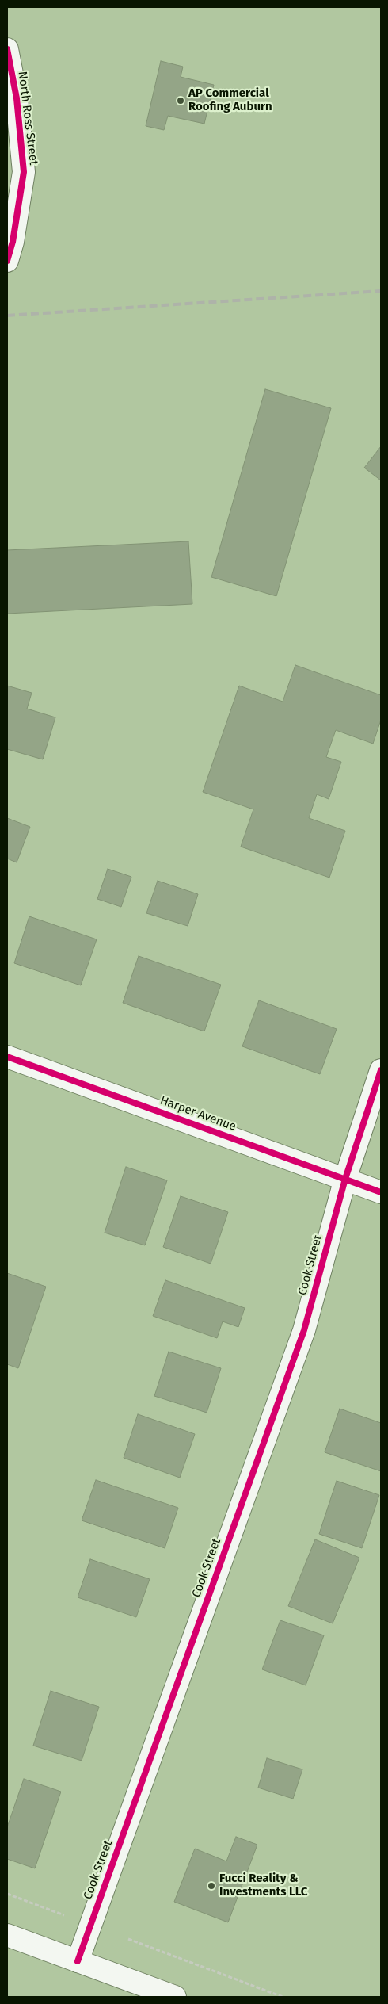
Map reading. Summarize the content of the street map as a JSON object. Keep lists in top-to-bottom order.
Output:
{
  "streets": {
    "street": ["North Ross Street", "Harper Avenue", "Cook Street"]
  },
  "crossings": [
    ["Harper Avenue", "Cook Street"]
  ],
  "places": ["AP Commercial Roofing Auburn", "Fucci Reality & Investments LLC"]
}
